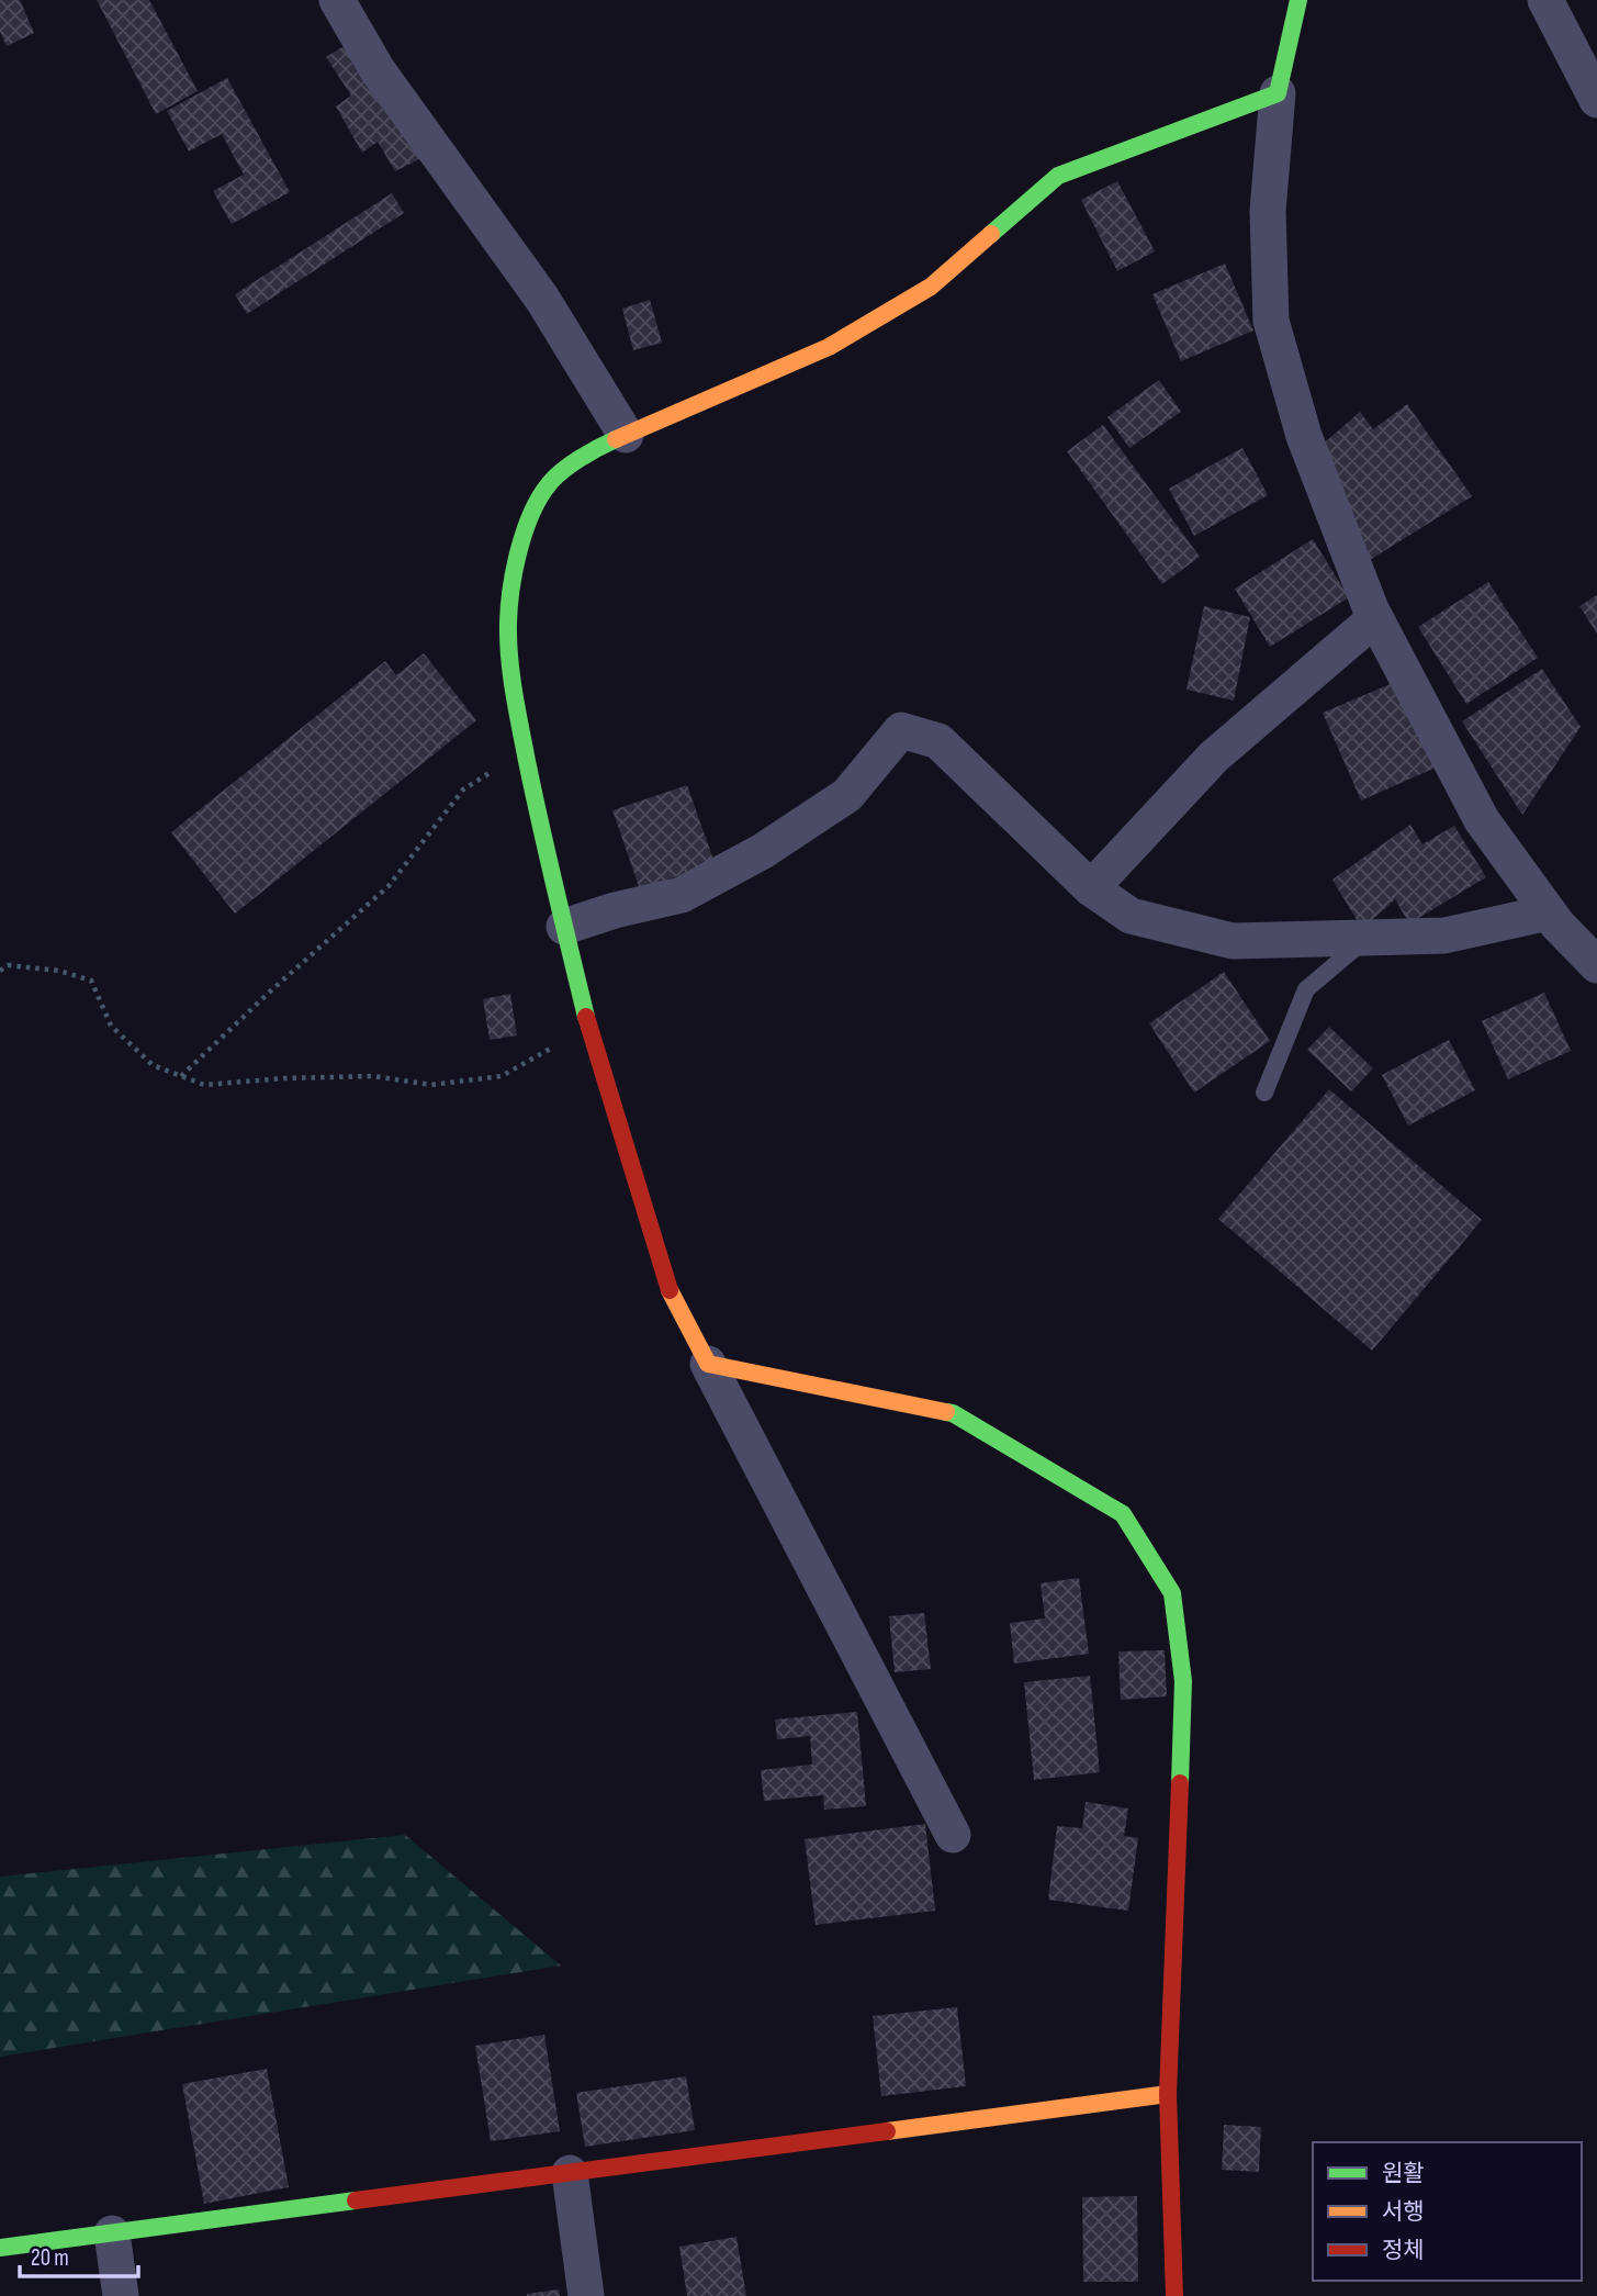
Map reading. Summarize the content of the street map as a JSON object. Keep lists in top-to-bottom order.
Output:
{
  "legend": ["원활", "서행", "정체"],
  "scale_bar": "20 m"
}
